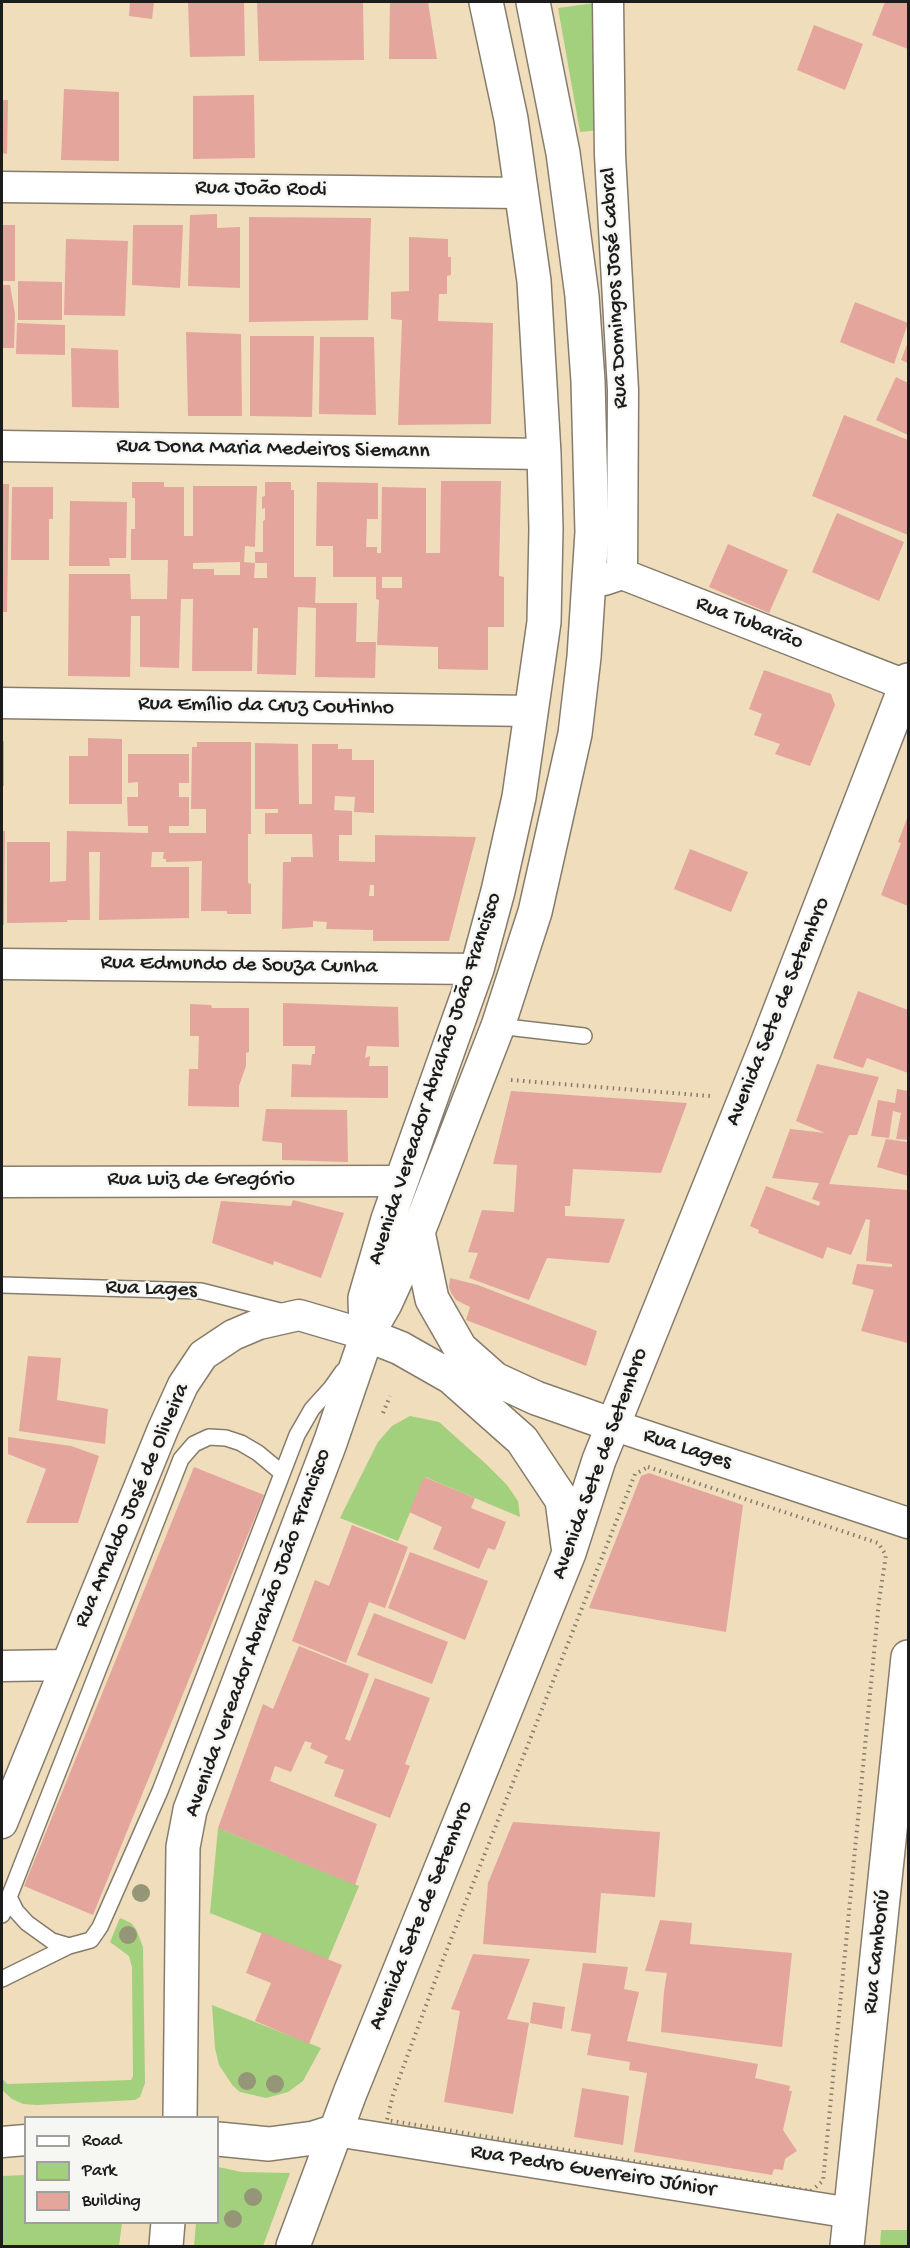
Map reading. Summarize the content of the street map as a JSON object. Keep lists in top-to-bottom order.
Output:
{
  "streets": {
    "main road": [
      "Avenida Sete de Setembro",
      "Avenida Vereador Abrahão João Francisco",
      "Rua Lages",
      "Rua Camboriú"
    ],
    "street": [
      "Rua João Rodi",
      "Rua Domingos José Cabral",
      "Rua Dona Maria Medeiros Siemann",
      "Rua Tubarão",
      "Rua Emílio da Cruz Coutinho",
      "Rua Edmundo de Souza Cunha",
      "Rua Luiz de Gregório",
      "Rua Arnaldo José de Oliveira",
      "Rua Pedro Guerreiro Júnior"
    ]
  },
  "crossings": [
    ["Rua João Rodi", "Avenida Vereador Abrahão João Francisco"],
    ["Rua Domingos José Cabral", "Rua Tubarão"],
    ["Rua Dona Maria Medeiros Siemann", "Avenida Vereador Abrahão João Francisco"],
    ["Rua Tubarão", "Avenida Sete de Setembro"],
    ["Rua Emílio da Cruz Coutinho", "Avenida Vereador Abrahão João Francisco"],
    ["Rua Edmundo de Souza Cunha", "Avenida Vereador Abrahão João Francisco"],
    ["Avenida Sete de Setembro", "Rua Lages"],
    ["Avenida Sete de Setembro", "Rua Pedro Guerreiro Júnior"],
    ["Avenida Vereador Abrahão João Francisco", "Rua Luiz de Gregório"],
    ["Avenida Vereador Abrahão João Francisco", "Rua Lages"],
    ["Avenida Vereador Abrahão João Francisco", "Rua Arnaldo José de Oliveira"],
    ["Rua Lages", "Rua Arnaldo José de Oliveira"],
    ["Rua Camboriú", "Rua Pedro Guerreiro Júnior"]
  ],
  "legend": ["Road", "Park", "Building"]
}
